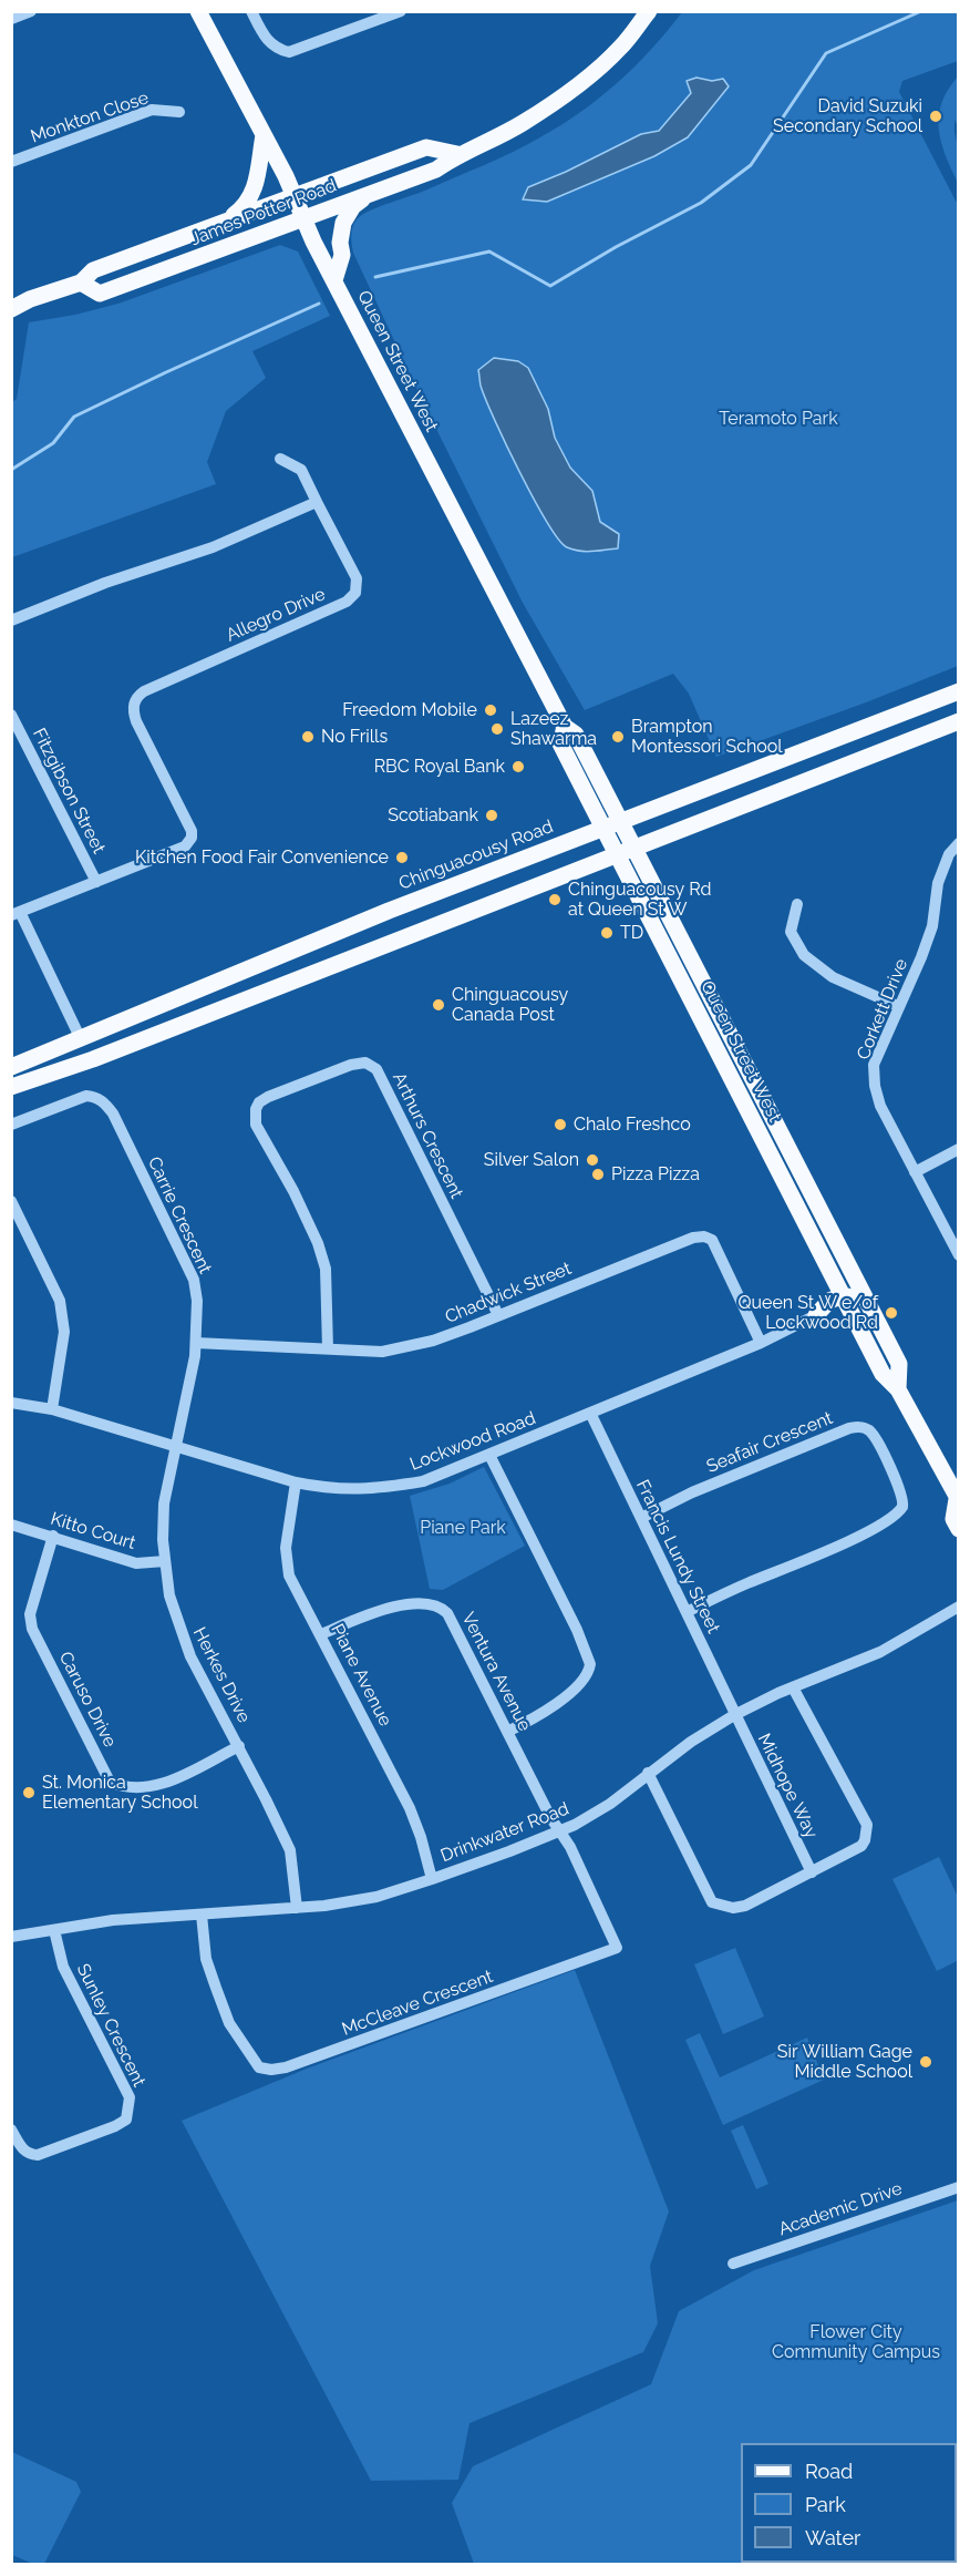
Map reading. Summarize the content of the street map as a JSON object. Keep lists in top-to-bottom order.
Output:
{
  "streets": {
    "main road": ["James Potter Road", "Queen Street West", "Chinguacousy Road"],
    "street": [
      "Monkton Close",
      "Allegro Drive",
      "Fitzgibson Street",
      "Corkett Drive",
      "Arthurs Crescent",
      "Carrie Crescent",
      "Chadwick Street",
      "Lockwood Road",
      "Seafair Crescent",
      "Kitto Court",
      "Francis Lundy Street",
      "Ventura Avenue",
      "Herkes Drive",
      "Piane Avenue",
      "Caruso Drive",
      "Midhope Way",
      "Drinkwater Road",
      "McCleave Crescent",
      "Sunley Crescent",
      "Academic Drive"
    ]
  },
  "crossings": [
    ["James Potter Road", "Queen Street West"],
    ["Queen Street West", "Chinguacousy Road"],
    ["Allegro Drive", "Fitzgibson Street"],
    ["Arthurs Crescent", "Chadwick Street"],
    ["Carrie Crescent", "Chadwick Street"],
    ["Carrie Crescent", "Lockwood Road"],
    ["Carrie Crescent", "Herkes Drive"],
    ["Chadwick Street", "Lockwood Road"],
    ["Lockwood Road", "Francis Lundy Street"],
    ["Lockwood Road", "Herkes Drive"],
    ["Lockwood Road", "Piane Avenue"],
    ["Seafair Crescent", "Francis Lundy Street"],
    ["Kitto Court", "Herkes Drive"],
    ["Kitto Court", "Caruso Drive"],
    ["Francis Lundy Street", "Midhope Way"],
    ["Francis Lundy Street", "Drinkwater Road"],
    ["Ventura Avenue", "Piane Avenue"],
    ["Ventura Avenue", "Drinkwater Road"],
    ["Ventura Avenue", "McCleave Crescent"],
    ["Herkes Drive", "Caruso Drive"],
    ["Herkes Drive", "Drinkwater Road"],
    ["Piane Avenue", "Drinkwater Road"],
    ["Midhope Way", "Drinkwater Road"],
    ["Drinkwater Road", "McCleave Crescent"],
    ["Drinkwater Road", "Sunley Crescent"]
  ],
  "parks": ["Teramoto Park", "Piane Park", "Flower City Community Campus"],
  "places": [
    "David Suzuki Secondary School",
    "Freedom Mobile",
    "Lazeez Shawarma",
    "No Frills",
    "Brampton Montessori School",
    "RBC Royal Bank",
    "Scotiabank",
    "Kitchen Food Fair Convenience",
    "Chinguacousy Rd at Queen St W",
    "TD",
    "Chinguacousy Canada Post",
    "Chalo Freshco",
    "Silver Salon",
    "Pizza Pizza",
    "Queen St W e/of Lockwood Rd",
    "St. Monica Elementary School",
    "Sir William Gage Middle School"
  ],
  "legend": ["Road", "Park", "Water"]
}
